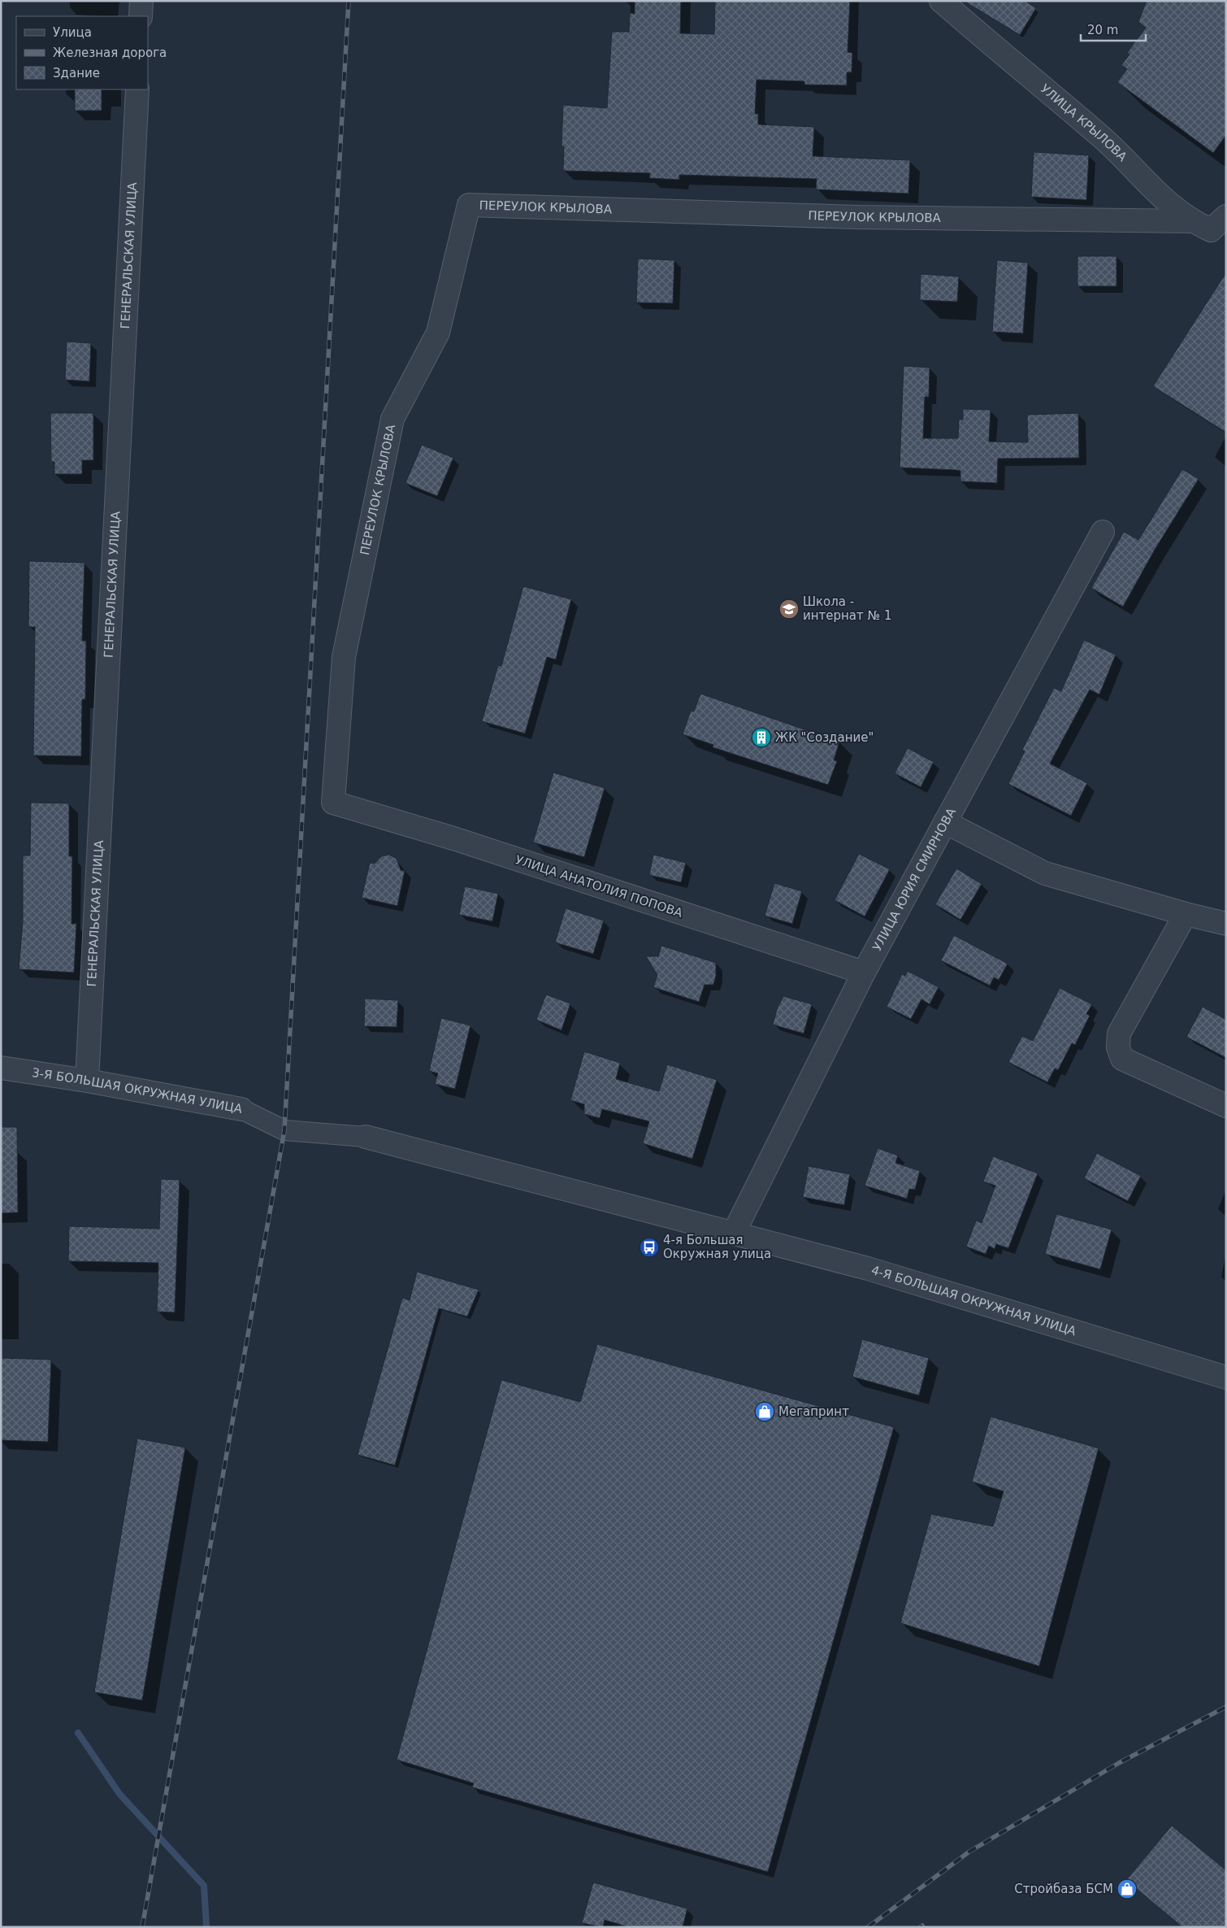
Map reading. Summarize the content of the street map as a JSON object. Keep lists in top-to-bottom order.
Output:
{
  "streets": {
    "street": [
      "УЛИЦА КРЫЛОВА",
      "ПЕРЕУЛОК КРЫЛОВА",
      "ГЕНЕРАЛЬСКАЯ УЛИЦА",
      "УЛИЦА ЮРИЯ СМИРНОВА",
      "УЛИЦА АНАТОЛИЯ ПОПОВА",
      "3-Я БОЛЬШАЯ ОКРУЖНАЯ УЛИЦА",
      "4-Я БОЛЬШАЯ ОКРУЖНАЯ УЛИЦА"
    ]
  },
  "crossings": [
    ["УЛИЦА КРЫЛОВА", "ПЕРЕУЛОК КРЫЛОВА"],
    ["ПЕРЕУЛОК КРЫЛОВА", "УЛИЦА АНАТОЛИЯ ПОПОВА"],
    ["ГЕНЕРАЛЬСКАЯ УЛИЦА", "3-Я БОЛЬШАЯ ОКРУЖНАЯ УЛИЦА"],
    ["УЛИЦА ЮРИЯ СМИРНОВА", "УЛИЦА АНАТОЛИЯ ПОПОВА"],
    ["УЛИЦА ЮРИЯ СМИРНОВА", "4-Я БОЛЬШАЯ ОКРУЖНАЯ УЛИЦА"],
    ["3-Я БОЛЬШАЯ ОКРУЖНАЯ УЛИЦА", "4-Я БОЛЬШАЯ ОКРУЖНАЯ УЛИЦА"]
  ],
  "places": {
    "school or university": ["Школа - интернат № 1"],
    "building": ["ЖК \"Создание\""],
    "bus stop": ["4-я Большая Окружная улица"],
    "shop": ["Мегапринт", "Стройбаза БСМ"]
  },
  "legend": ["Улица", "Железная дорога", "Здание"],
  "scale_bar": "20 m"
}
